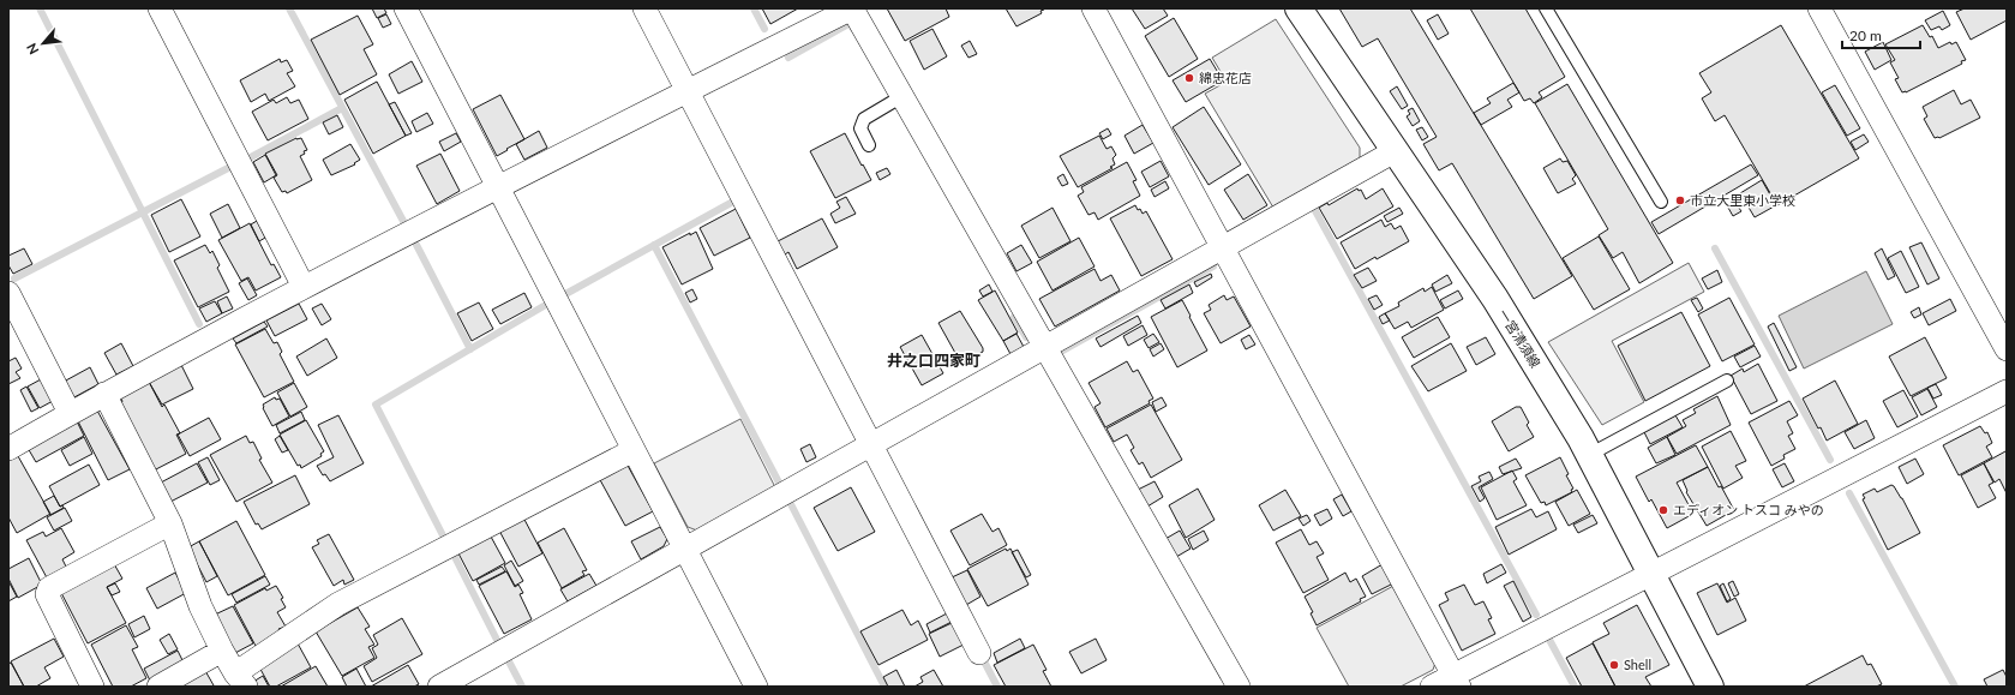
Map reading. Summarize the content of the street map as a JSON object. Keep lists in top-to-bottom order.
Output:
{
  "streets": {
    "main road": ["一宮清須線"]
  },
  "districts": ["井之口四家町"],
  "places": [
    "綿忠花店",
    "市立大里東小学校",
    "エディオン トスコ みやの",
    "Shell"
  ],
  "scale_bar": "20 m",
  "north": "bottom left"
}
